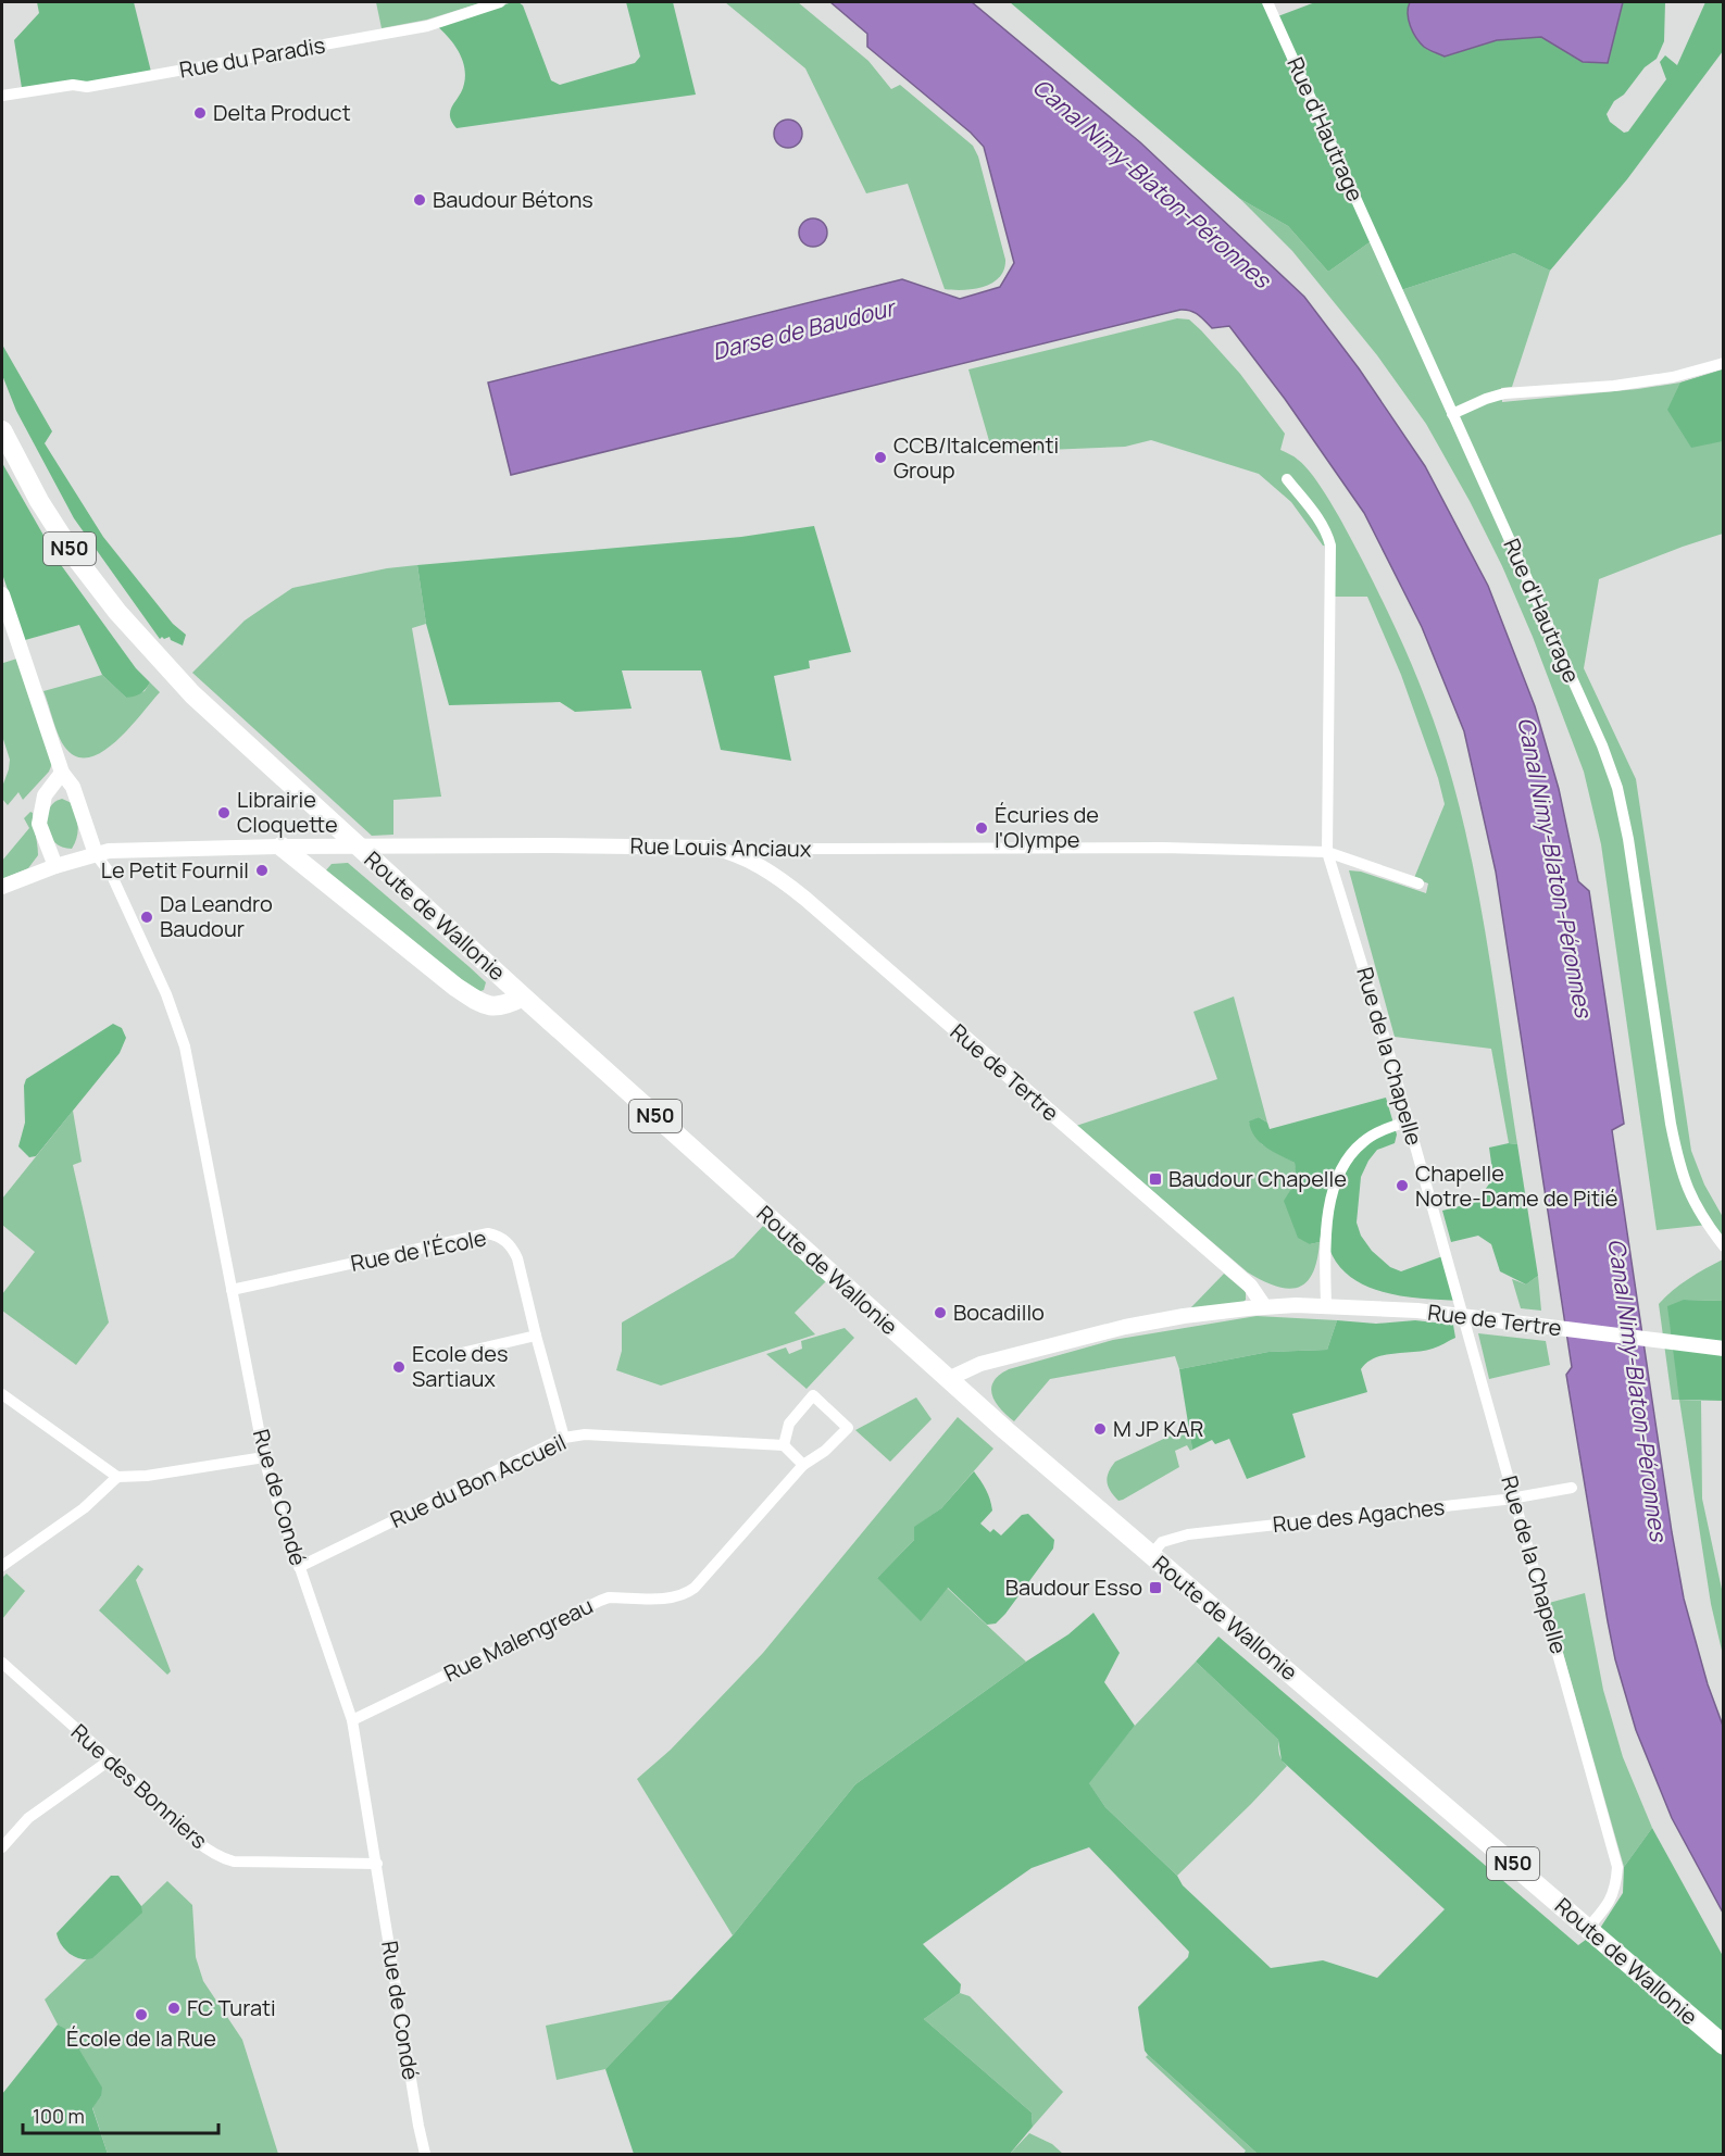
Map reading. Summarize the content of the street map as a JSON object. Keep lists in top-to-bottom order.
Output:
{
  "streets": {
    "main road": ["N50", "Route de Wallonie"],
    "street": [
      "Rue du Paradis",
      "Rue d'Hautrage",
      "Rue Louis Anciaux",
      "Rue de la Chapelle",
      "Rue de Tertre",
      "Rue de l'École",
      "Rue du Bon Accueil",
      "Rue de Condé",
      "Rue des Agaches",
      "Rue Malengreau",
      "Rue des Bonniers"
    ]
  },
  "crossings": [
    ["Rue Louis Anciaux", "Rue de la Chapelle"],
    ["Rue Louis Anciaux", "Rue de Tertre"],
    ["Rue Louis Anciaux", "Rue de Condé"],
    ["Route de Wallonie", "Rue de la Chapelle"],
    ["Route de Wallonie", "Rue de Tertre"],
    ["Route de Wallonie", "Rue des Agaches"],
    ["Rue de la Chapelle", "Rue des Agaches"],
    ["Rue de l'École", "Rue du Bon Accueil"],
    ["Rue de l'École", "Rue de Condé"],
    ["Rue du Bon Accueil", "Rue de Condé"],
    ["Rue du Bon Accueil", "Rue Malengreau"],
    ["Rue de Condé", "Rue Malengreau"],
    ["Rue de Condé", "Rue des Bonniers"]
  ],
  "water": ["Canal Nimy-Blaton-Péronnes", "Darse de Baudour"],
  "places": {
    "other": [
      "Delta Product",
      "Baudour Bétons",
      "CCB/Italcementi Group",
      "Librairie Cloquette",
      "Écuries de l'Olympe",
      "Le Petit Fournil",
      "Da Leandro Baudour",
      "Chapelle Notre-Dame de Pitié",
      "Bocadillo",
      "Ecole des Sartiaux",
      "M JP KAR",
      "FC Turati",
      "École de la Rue"
    ],
    "transit": ["Baudour Chapelle", "Baudour Esso"]
  },
  "scale_bar": "100 m"
}
